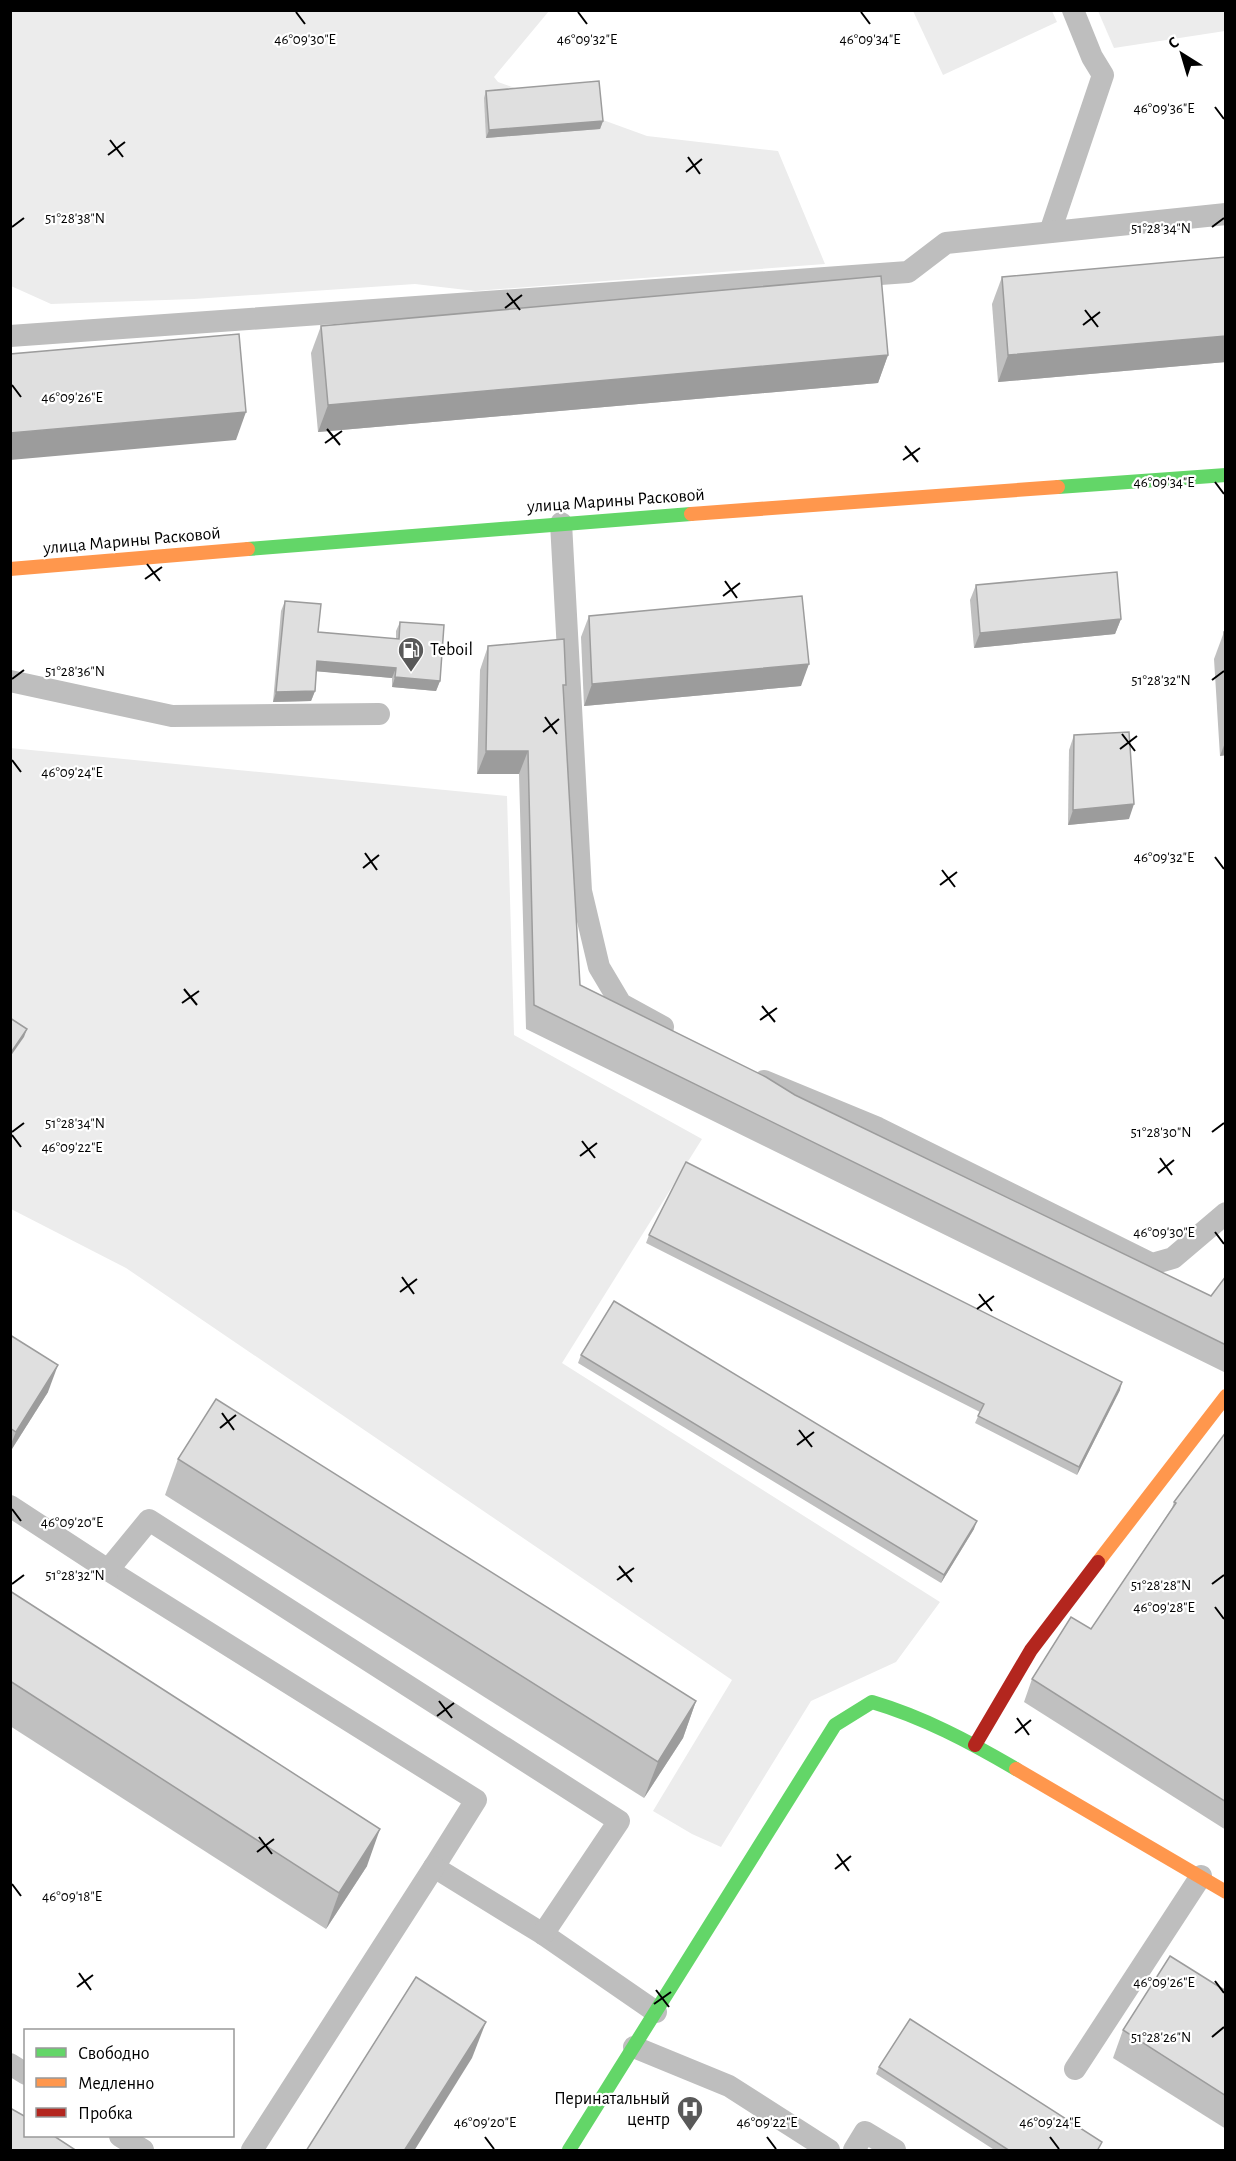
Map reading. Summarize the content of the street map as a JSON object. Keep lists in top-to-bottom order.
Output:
{
  "streets": {
    "street": ["улица Марины Расковой"]
  },
  "places": {
    "fuel station": ["Teboil"],
    "hospital": ["Перинатальный центр"]
  },
  "legend": ["Свободно", "Медленно", "Пробка"],
  "north": "top left",
  "coordinates": [
    "46°09'30\"E",
    "46°09'32\"E",
    "46°09'34\"E",
    "46°09'36\"E",
    "51°28'38\"N",
    "51°28'34\"N",
    "46°09'26\"E",
    "51°28'36\"N",
    "51°28'32\"N",
    "46°09'24\"E",
    "51°28'30\"N",
    "46°09'22\"E",
    "46°09'20\"E",
    "51°28'28\"N",
    "46°09'28\"E",
    "46°09'18\"E",
    "51°28'26\"N"
  ]
}
